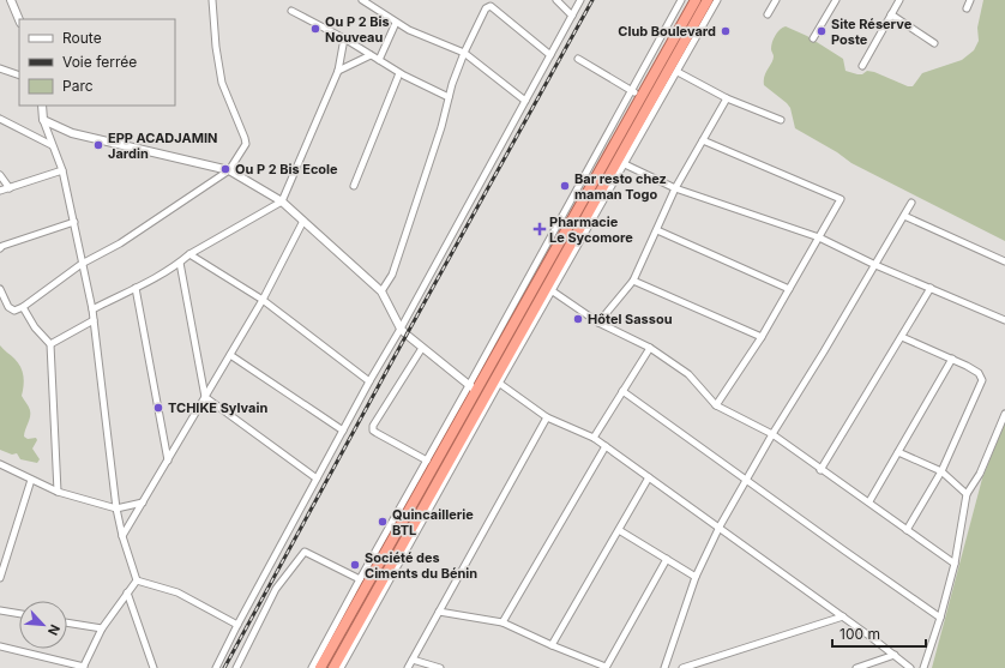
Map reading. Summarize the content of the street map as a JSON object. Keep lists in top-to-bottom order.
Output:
{
  "places": {
    "other": [
      "Ou P 2 Bis Nouveau",
      "Club Boulevard",
      "Site Réserve Poste",
      "EPP ACADJAMIN Jardin",
      "Ou P 2 Bis Ecole",
      "Bar resto chez maman Togo",
      "Hôtel Sassou",
      "TCHIKE Sylvain",
      "Quincaillerie BTL",
      "Société des Ciments du Bénin"
    ],
    "health": ["Pharmacie Le Sycomore"]
  },
  "legend": ["Route", "Voie ferrée", "Parc"],
  "scale_bar": "100 m",
  "north": "bottom right"
}
